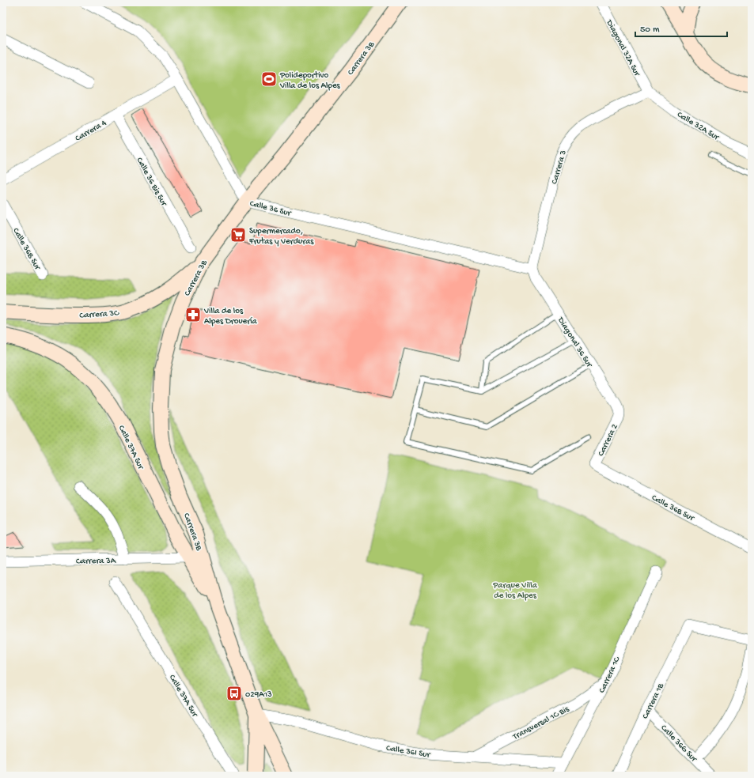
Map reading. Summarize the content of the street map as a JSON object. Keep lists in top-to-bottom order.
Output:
{
  "streets": {
    "main road": ["Carrera 3B", "Carrera 3C", "Calle 37A Sur"],
    "street": [
      "Diagonal 32A Sur",
      "Calle 32A Sur",
      "Carrera 4",
      "Carrera 3",
      "Calle 36 Bis Sur",
      "Calle 36 Sur",
      "Calle 36B Sur",
      "Diagonal 36 Sur",
      "Carrera 2",
      "Carrera 3A",
      "Carrera 1C",
      "Carrera 1B",
      "Transversal 1C Bis",
      "Calle 36G Sur",
      "Calle 36I Sur"
    ]
  },
  "crossings": [
    ["Diagonal 32A Sur", "Calle 32A Sur"],
    ["Diagonal 32A Sur", "Carrera 3"],
    ["Carrera 3B", "Calle 36 Sur"],
    ["Carrera 3B", "Carrera 3C"],
    ["Carrera 3B", "Calle 37A Sur"],
    ["Calle 32A Sur", "Carrera 3"],
    ["Carrera 4", "Calle 36 Bis Sur"],
    ["Carrera 4", "Calle 36 Sur"],
    ["Carrera 3", "Calle 36 Sur"],
    ["Carrera 3", "Diagonal 36 Sur"],
    ["Calle 36 Sur", "Diagonal 36 Sur"],
    ["Calle 36B Sur", "Carrera 2"],
    ["Diagonal 36 Sur", "Carrera 2"],
    ["Calle 37A Sur", "Carrera 3A"],
    ["Carrera 1C", "Transversal 1C Bis"],
    ["Carrera 1C", "Calle 36I Sur"],
    ["Carrera 1B", "Calle 36G Sur"],
    ["Transversal 1C Bis", "Calle 36I Sur"]
  ],
  "parks": ["Parque Villa de los Alpes"],
  "places": {
    "sports": ["Polideportivo Villa de los Alpes"],
    "supermarket": ["Supermercado, Frutas y Verduras"],
    "pharmacy": ["Villa de los Alpes Drouería"],
    "bus stop": ["029A13"]
  },
  "scale_bar": "50 m"
}
